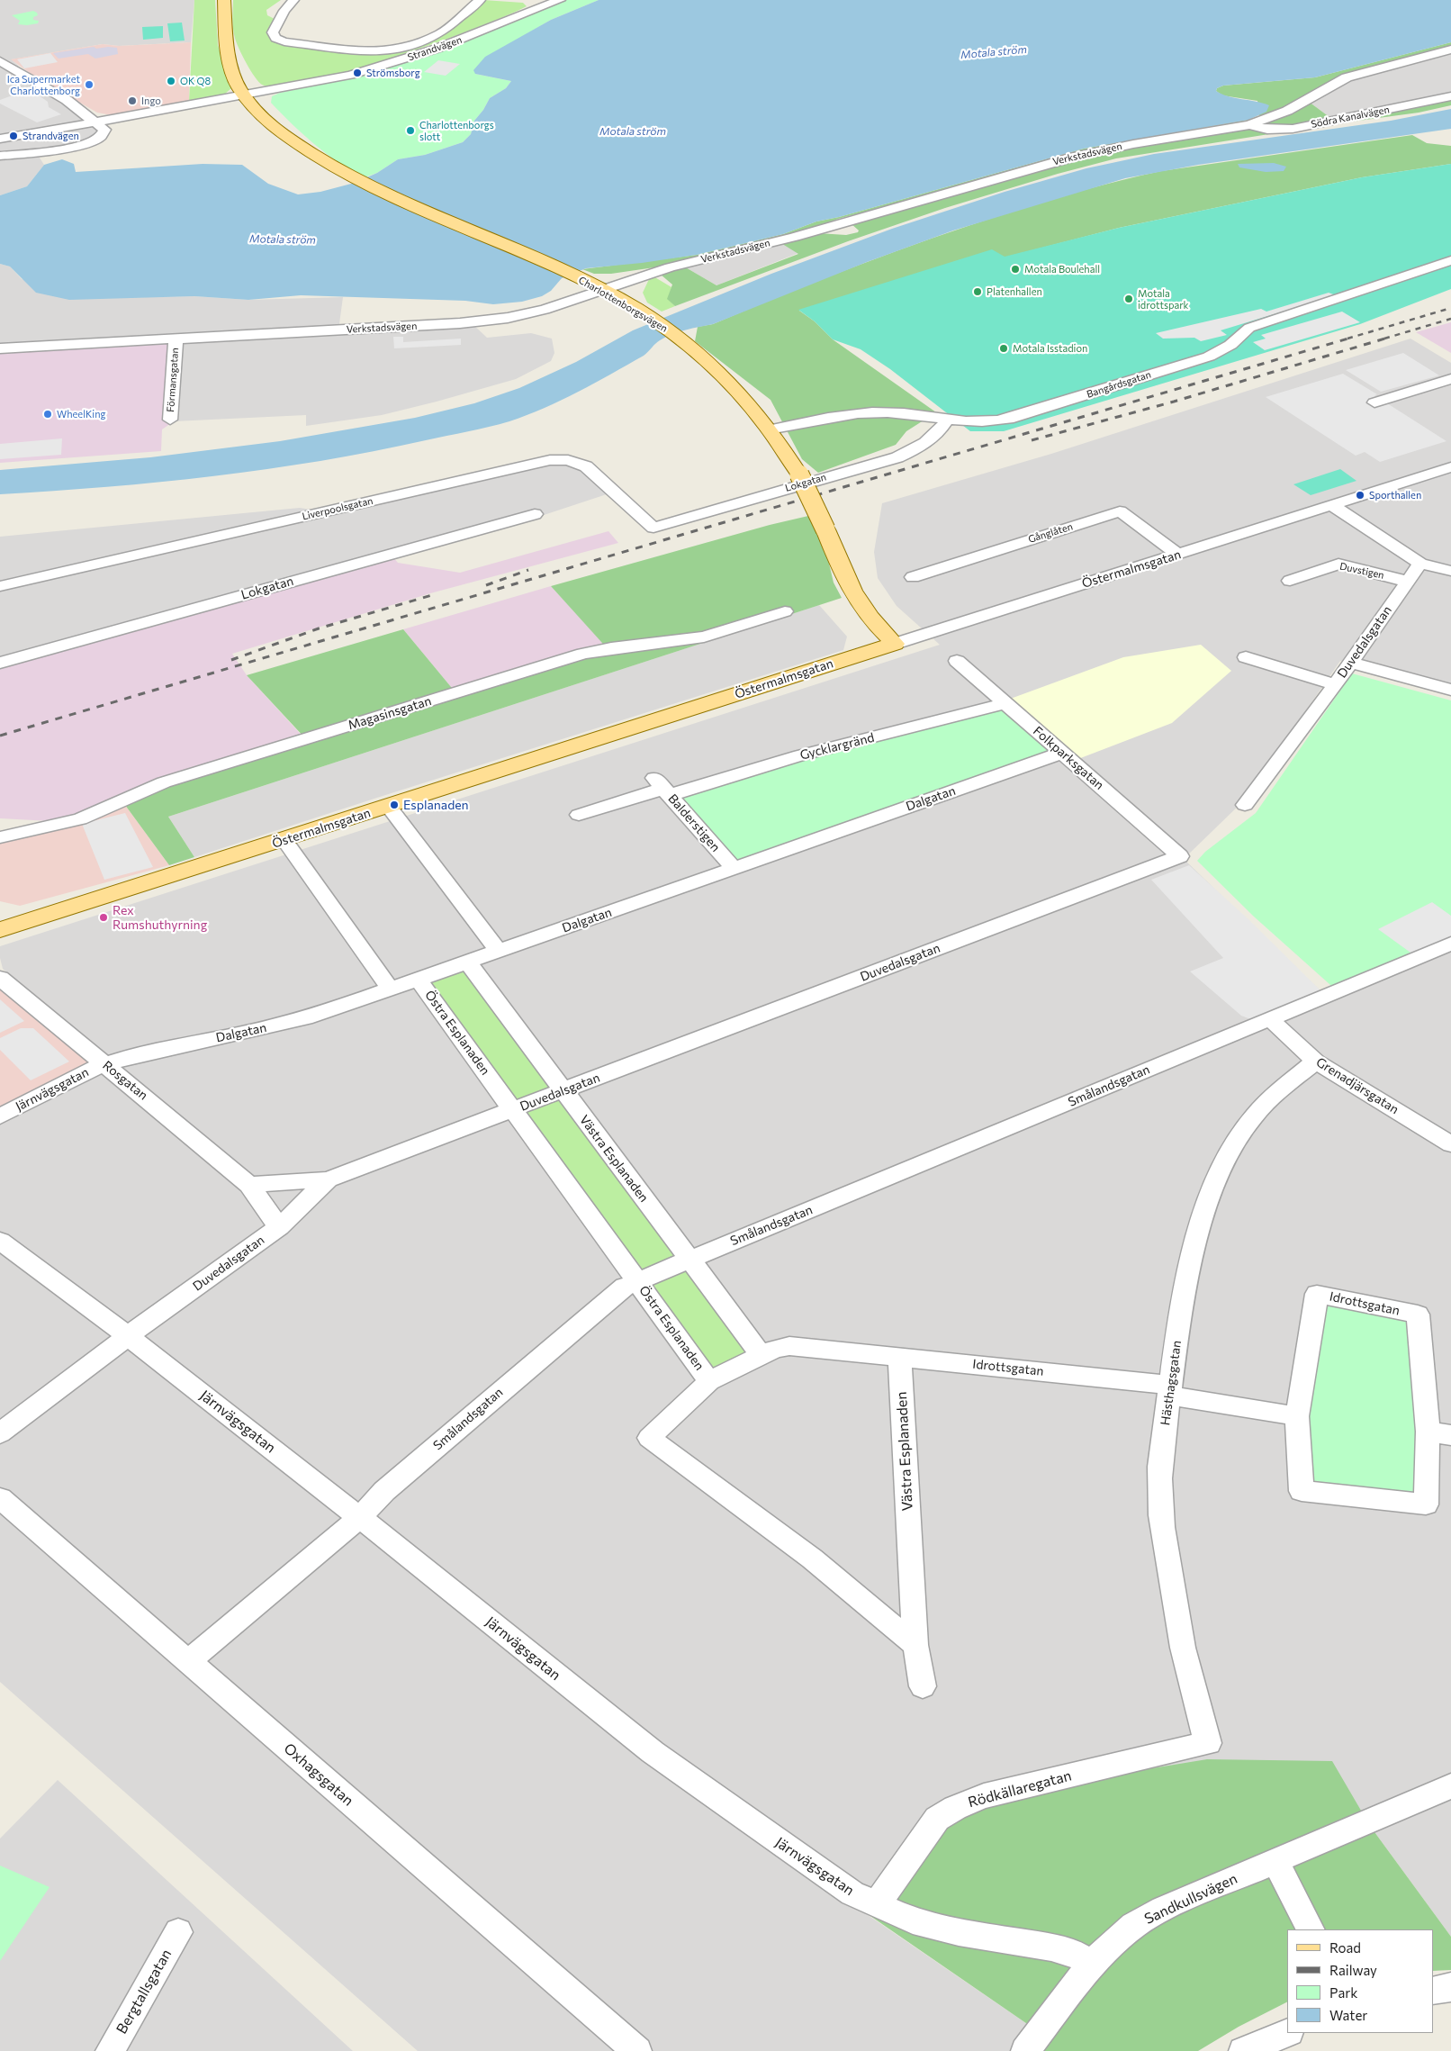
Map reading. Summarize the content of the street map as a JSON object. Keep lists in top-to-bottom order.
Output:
{
  "streets": {
    "main road": ["Charlottenborgsvägen", "Östermalmsgatan"],
    "street": [
      "Strandvägen",
      "Södra Kanalvägen",
      "Verkstadsvägen",
      "Förmansgatan",
      "Bangårdsgatan",
      "Lokgatan",
      "Liverpoolsgatan",
      "Gånglåten",
      "Duvstigen",
      "Duvedalsgatan",
      "Magasinsgatan",
      "Gycklargränd",
      "Folkparksgatan",
      "Dalgatan",
      "Balderstigen",
      "Östra Esplanaden",
      "Rosgatan",
      "Smålandsgatan",
      "Grenadjärsgatan",
      "Järnvägsgatan",
      "Västra Esplanaden",
      "Idrottsgatan",
      "Hästhagsgatan",
      "Oxhagsgatan",
      "Rödkällaregatan",
      "Sandkullsvägen",
      "Bergtallsgatan"
    ]
  },
  "crossings": [
    ["Strandvägen", "Charlottenborgsvägen"],
    ["Södra Kanalvägen", "Verkstadsvägen"],
    ["Verkstadsvägen", "Charlottenborgsvägen"],
    ["Verkstadsvägen", "Förmansgatan"],
    ["Charlottenborgsvägen", "Bangårdsgatan"],
    ["Charlottenborgsvägen", "Östermalmsgatan"],
    ["Bangårdsgatan", "Lokgatan"],
    ["Lokgatan", "Liverpoolsgatan"],
    ["Gånglåten", "Östermalmsgatan"],
    ["Duvstigen", "Duvedalsgatan"],
    ["Duvedalsgatan", "Folkparksgatan"],
    ["Duvedalsgatan", "Östra Esplanaden"],
    ["Duvedalsgatan", "Rosgatan"],
    ["Duvedalsgatan", "Järnvägsgatan"],
    ["Duvedalsgatan", "Västra Esplanaden"],
    ["Gycklargränd", "Folkparksgatan"],
    ["Gycklargränd", "Balderstigen"],
    ["Folkparksgatan", "Dalgatan"],
    ["Dalgatan", "Balderstigen"],
    ["Dalgatan", "Östra Esplanaden"],
    ["Dalgatan", "Rosgatan"],
    ["Dalgatan", "Järnvägsgatan"],
    ["Dalgatan", "Västra Esplanaden"],
    ["Östra Esplanaden", "Smålandsgatan"],
    ["Östra Esplanaden", "Västra Esplanaden"],
    ["Rosgatan", "Järnvägsgatan"],
    ["Smålandsgatan", "Grenadjärsgatan"],
    ["Smålandsgatan", "Järnvägsgatan"],
    ["Smålandsgatan", "Västra Esplanaden"],
    ["Smålandsgatan", "Oxhagsgatan"],
    ["Grenadjärsgatan", "Hästhagsgatan"],
    ["Järnvägsgatan", "Rödkällaregatan"],
    ["Järnvägsgatan", "Sandkullsvägen"],
    ["Västra Esplanaden", "Idrottsgatan"],
    ["Idrottsgatan", "Hästhagsgatan"],
    ["Hästhagsgatan", "Rödkällaregatan"]
  ],
  "water": ["Motala ström"],
  "places": [
    "Strömsborg",
    "OK Q8",
    "Ica Supermarket Charlottenborg",
    "Ingo",
    "Charlottenborgs slott",
    "Strandvägen",
    "Motala Boulehall",
    "Platenhallen",
    "Motala idrottspark",
    "Motala Isstadion",
    "WheelKing",
    "Sporthallen",
    "Esplanaden",
    "Rex Rumshuthyrning"
  ],
  "legend": [
    "Road",
    "Railway",
    "Park",
    "Water"
  ]
}
